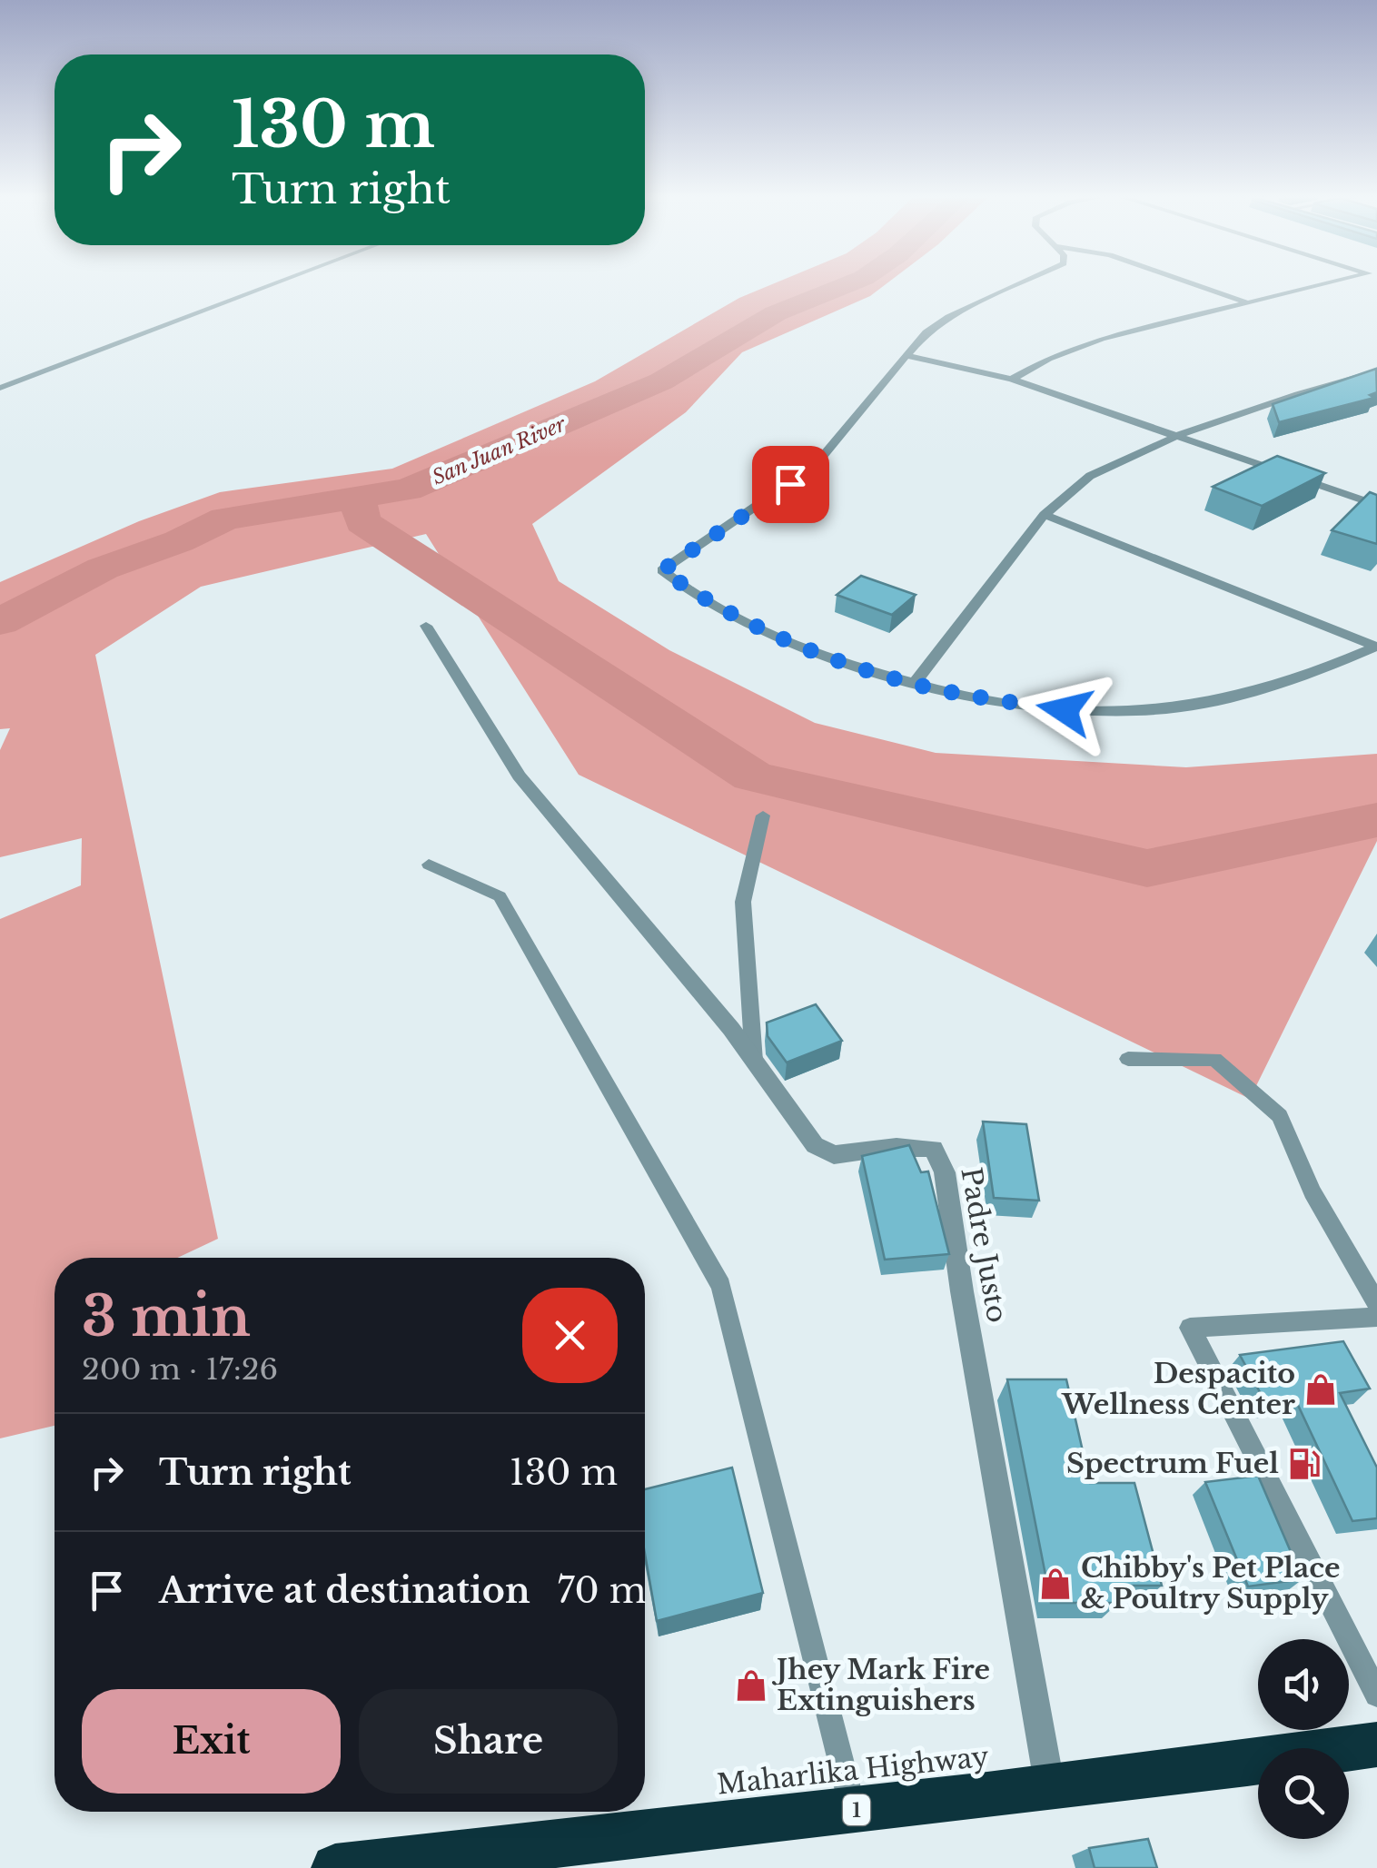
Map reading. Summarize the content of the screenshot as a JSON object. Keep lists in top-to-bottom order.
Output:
{
  "streets": {
    "highway": ["Maharlika Highway", "1"],
    "street": ["Padre Justo"]
  },
  "crossings": [
    ["Padre Justo", "Maharlika Highway"]
  ],
  "water": ["San Juan River"],
  "places": {
    "shop": ["Despacito Wellness Center", "Chibby's Pet Place & Poultry Supply", "Jhey Mark Fire Extinguishers"],
    "fuel station": ["Spectrum Fuel"]
  },
  "page": {
    "turn": ["130 m", "Turn right"],
    "heading": ["3 min", "200 m · 17:26"],
    "list": [
      {
        "name": "Turn right",
        "value": "130 m"
      },
      {
        "name": "Arrive at destination",
        "value": "70 m"
      }
    ],
    "buttons": ["Exit", "Share"]
  }
}
